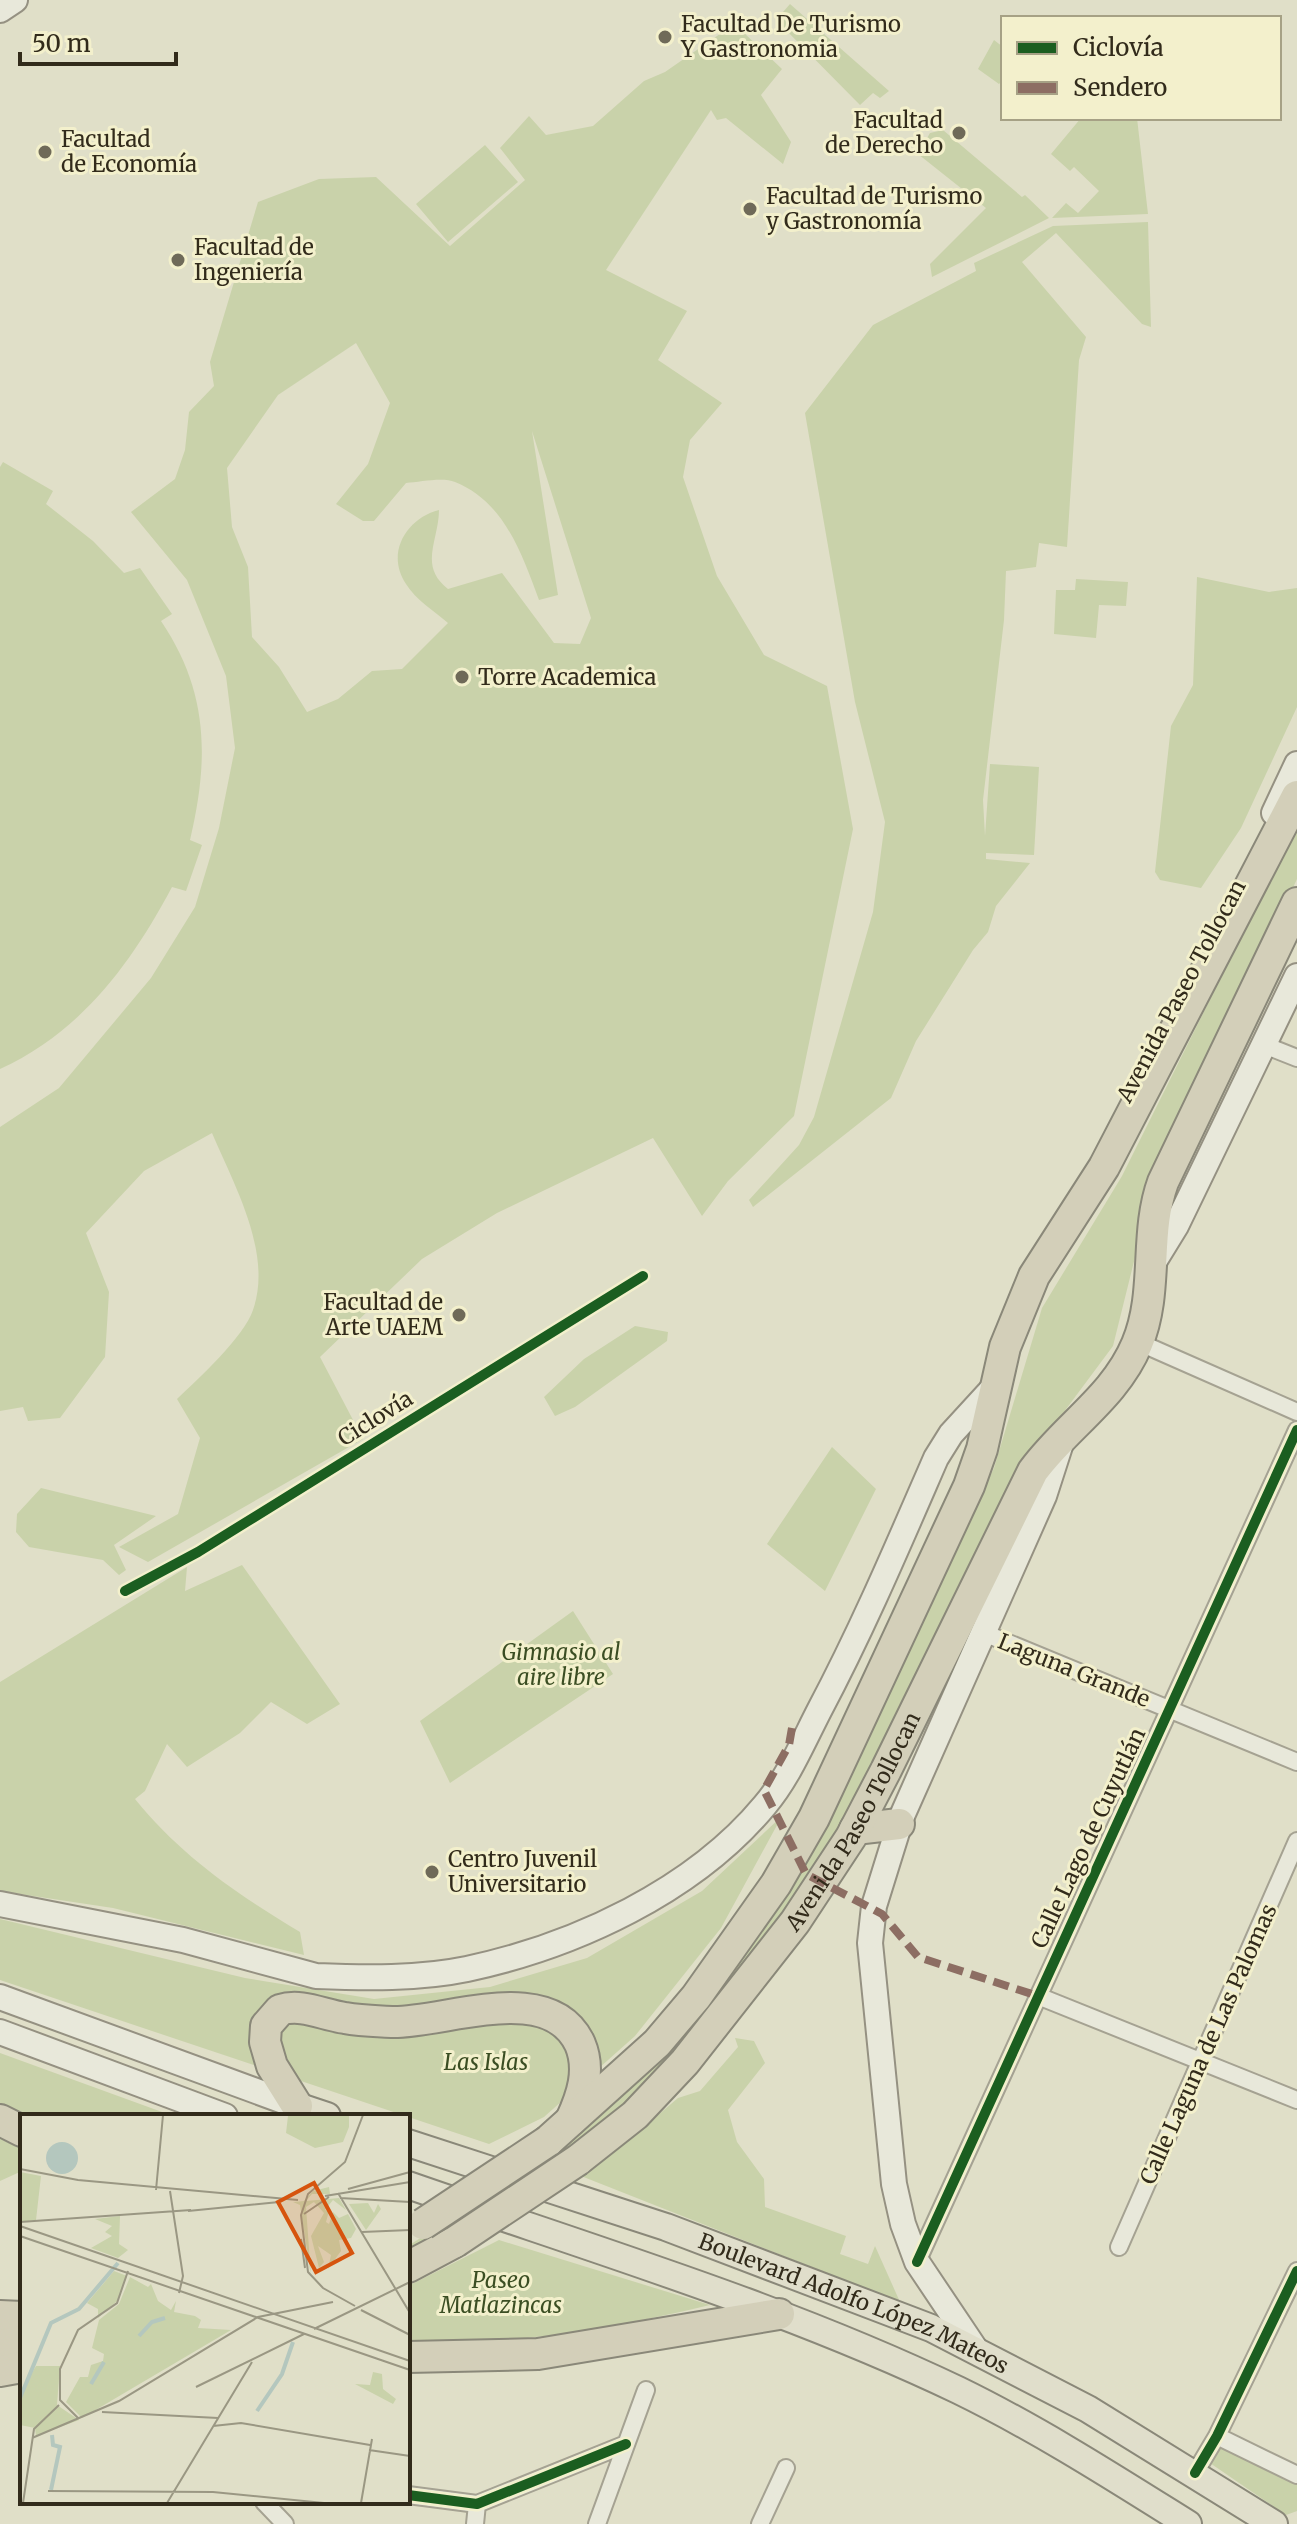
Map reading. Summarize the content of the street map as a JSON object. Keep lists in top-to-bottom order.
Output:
{
  "streets": {
    "highway": ["Avenida Paseo Tollocan"],
    "main road": ["Boulevard Adolfo López Mateos"],
    "street": ["Laguna Grande", "Calle Lago de Cuyutlán", "Calle Laguna de Las Palomas"],
    "cycle path": ["Ciclovía"]
  },
  "crossings": [
    ["Laguna Grande", "Calle Lago de Cuyutlán"]
  ],
  "parks": ["Gimnasio al aire libre", "Las Islas", "Paseo Matlazincas"],
  "places": [
    "Facultad De Turismo Y Gastronomia",
    "Facultad de Derecho",
    "Facultad de Economía",
    "Facultad de Turismo y Gastronomía",
    "Facultad de Ingeniería",
    "Torre Academica",
    "Facultad de Arte UAEM",
    "Centro Juvenil Universitario"
  ],
  "legend": ["Ciclovía", "Sendero"],
  "scale_bar": "50 m"
}
